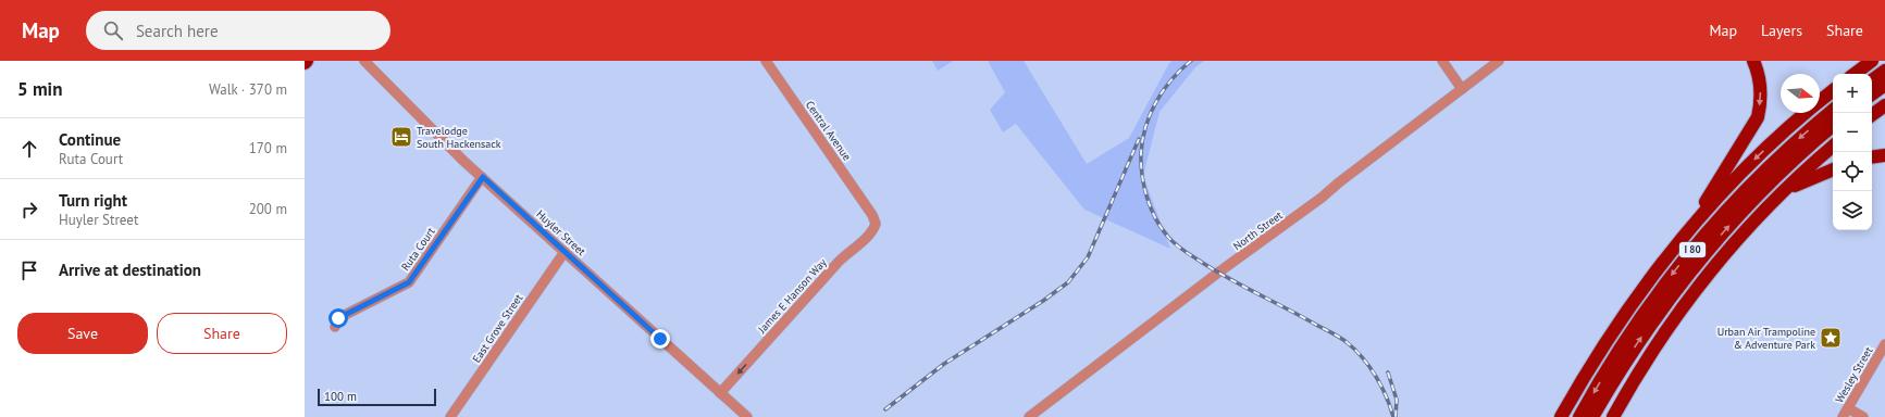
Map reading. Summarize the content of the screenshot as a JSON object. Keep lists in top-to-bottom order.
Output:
{
  "streets": {
    "highway": ["I 80"],
    "street": [
      "Central Avenue",
      "North Street",
      "Huyler Street",
      "Ruta Court",
      "James E Hanson Way",
      "East Grove Street",
      "Wesley Street"
    ]
  },
  "crossings": [
    ["Central Avenue", "James E Hanson Way"],
    ["Huyler Street", "Ruta Court"],
    ["Huyler Street", "James E Hanson Way"],
    ["Huyler Street", "East Grove Street"]
  ],
  "one_way": ["James E Hanson Way"],
  "places": {
    "hotel": ["Travelodge South Hackensack"],
    "place": ["Urban Air Trampoline & Adventure Park"]
  },
  "scale_bar": "100 m",
  "north": "right",
  "page": {
    "header": "Map",
    "search": "Search here",
    "nav": ["Map", "Layers", "Share"],
    "heading": ["5 min", "Walk · 370 m"],
    "map_buttons": ["+", "−"],
    "list": [
      ["Continue", "Ruta Court", "170 m"],
      ["Turn right", "Huyler Street", "200 m"],
      "Arrive at destination"
    ],
    "buttons": ["Save", "Share"],
    "scale": "100 m"
  }
}
